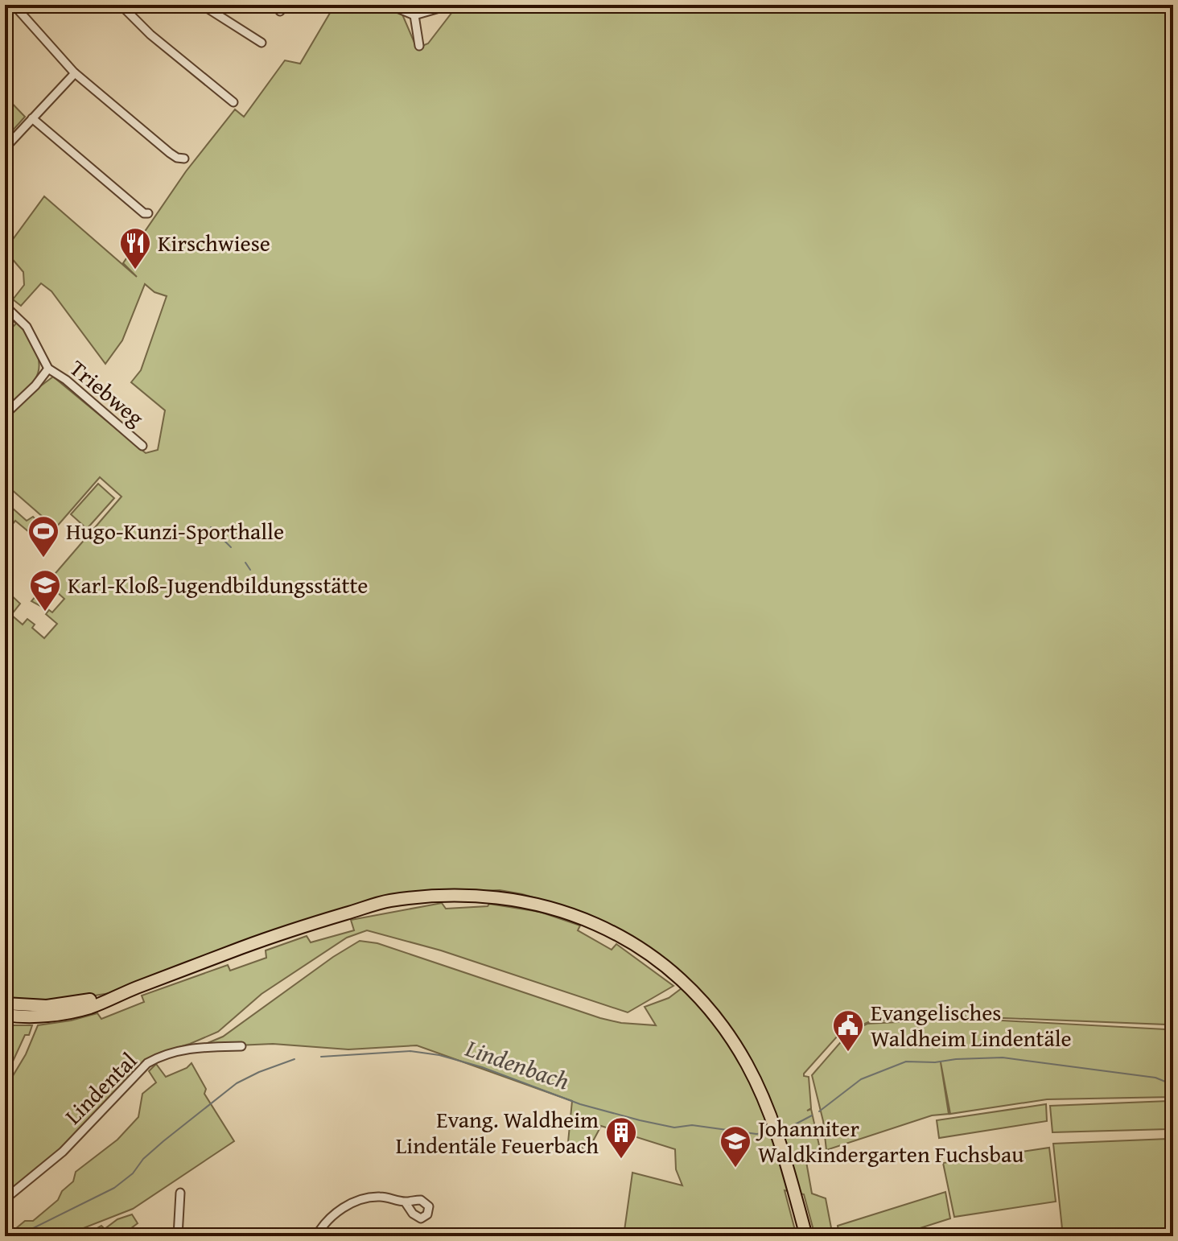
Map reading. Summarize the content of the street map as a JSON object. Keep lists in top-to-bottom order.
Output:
{
  "streets": {
    "street": ["Triebweg", "Lindental"]
  },
  "water": ["Lindenbach"],
  "places": {
    "restaurant": ["Kirschwiese"],
    "sports": ["Hugo-Kunzi-Sporthalle"],
    "school or university": ["Karl-Kloß-Jugendbildungsstätte", "Johanniter Waldkindergarten Fuchsbau"],
    "public building": ["Evangelisches Waldheim Lindentäle"],
    "building": ["Evang. Waldheim Lindentäle Feuerbach"]
  }
}
